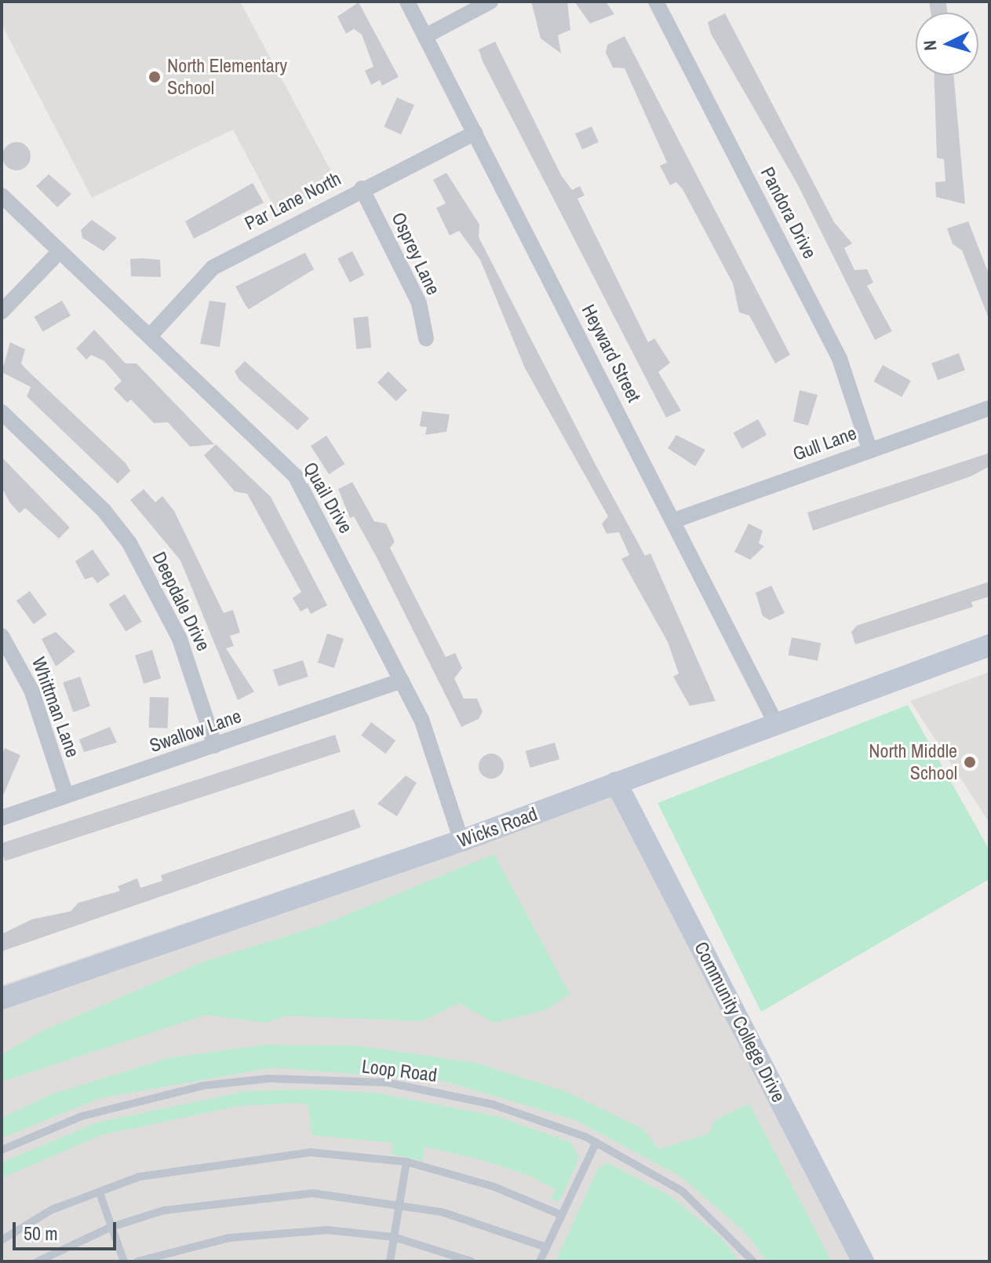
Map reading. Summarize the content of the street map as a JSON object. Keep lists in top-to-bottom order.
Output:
{
  "streets": {
    "main road": ["Wicks Road", "Community College Drive"],
    "street": [
      "Par Lane North",
      "Pandora Drive",
      "Osprey Lane",
      "Heyward Street",
      "Gull Lane",
      "Quail Drive",
      "Deepdale Drive",
      "Whittman Lane",
      "Swallow Lane"
    ],
    "lane": ["Loop Road"]
  },
  "crossings": [
    ["Par Lane North", "Osprey Lane"],
    ["Par Lane North", "Heyward Street"],
    ["Par Lane North", "Quail Drive"],
    ["Pandora Drive", "Gull Lane"],
    ["Heyward Street", "Gull Lane"],
    ["Heyward Street", "Wicks Road"],
    ["Quail Drive", "Swallow Lane"],
    ["Quail Drive", "Wicks Road"],
    ["Deepdale Drive", "Swallow Lane"],
    ["Whittman Lane", "Swallow Lane"],
    ["Wicks Road", "Community College Drive"]
  ],
  "places": ["North Elementary School", "North Middle School"],
  "scale_bar": "50 m",
  "north": "left"
}
